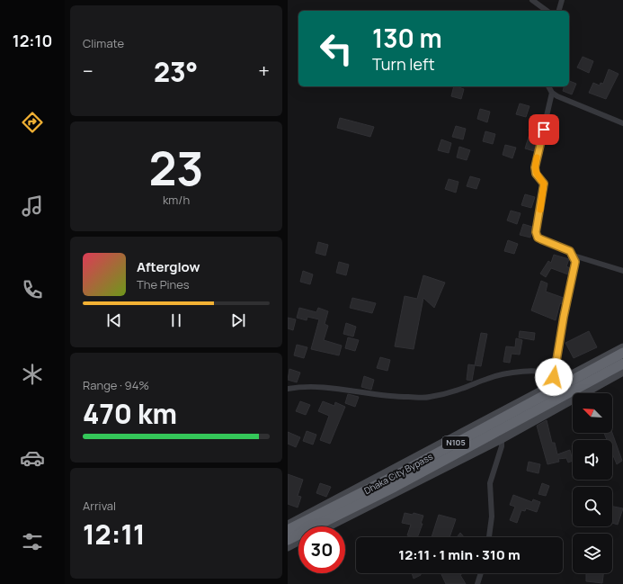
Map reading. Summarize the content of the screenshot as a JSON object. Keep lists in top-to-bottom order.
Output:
{
  "streets": {
    "highway": ["N105", "Dhaka City Bypass"]
  },
  "north": "top left",
  "page": {
    "tabs": "12:10",
    "tile": [
      "Climate",
      ["23", "km/h"],
      ["Range · 94%", "470 km"],
      ["Arrival", "12:11"]
    ],
    "turn": ["130 m", "Turn left"],
    "heat": ["−", "23°", "+"],
    "song": ["Afterglow", "The Pines"],
    "limit": "30",
    "trip": "12:11 · 1 min · 310 m"
  }
}
